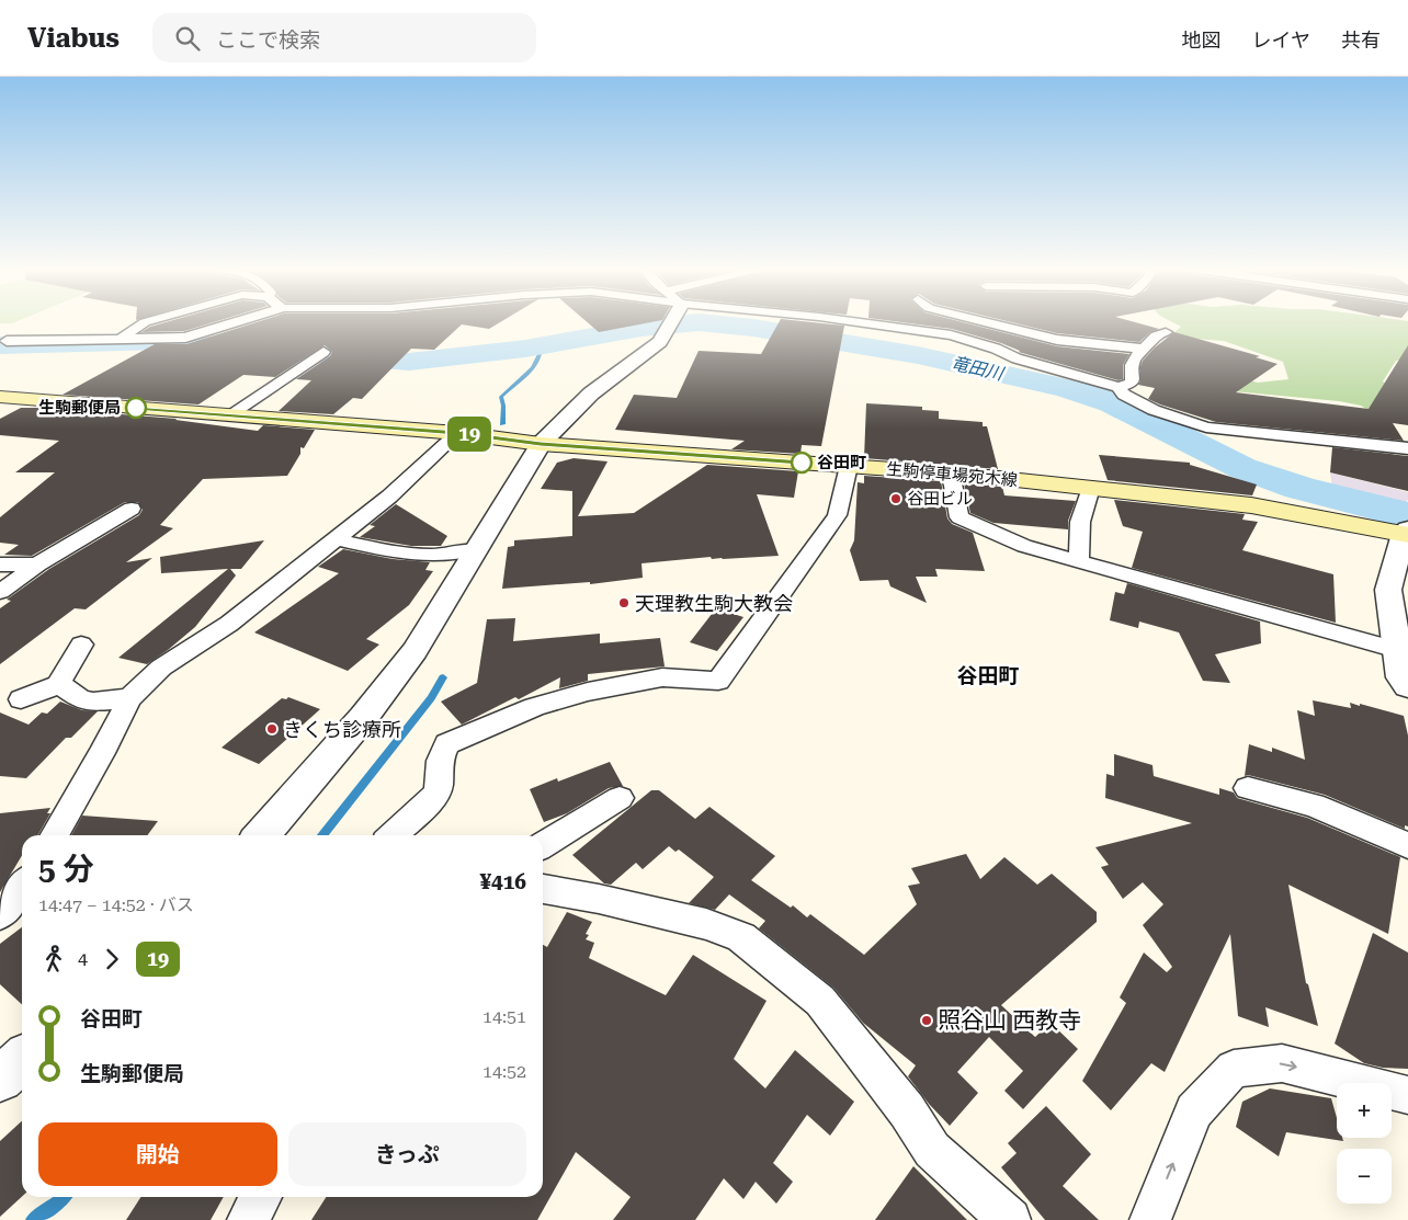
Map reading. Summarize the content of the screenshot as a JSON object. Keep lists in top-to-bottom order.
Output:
{
  "streets": {
    "main road": ["生駒停車場宛木線"]
  },
  "districts": ["谷田町"],
  "water": ["竜田川"],
  "places": [
    "生駒郵便局",
    "谷田町",
    "谷田ビル",
    "天理教生駒大教会",
    "きくち診療所",
    "照谷山 西教寺"
  ],
  "lines": ["bus line 19"],
  "page": {
    "header": "Viabus",
    "search": "ここで検索",
    "nav": ["地図", "レイヤ", "共有"],
    "on_map": "19",
    "heading": ["5 分", "14:47 – 14:52 · バス", "¥416"],
    "legs": ["4", "19"],
    "list": [
      {
        "name": "谷田町",
        "value": "14:51"
      },
      {
        "name": "生駒郵便局",
        "value": "14:52"
      }
    ],
    "map_buttons": ["+", "−"],
    "buttons": ["開始", "きっぷ"]
  }
}
